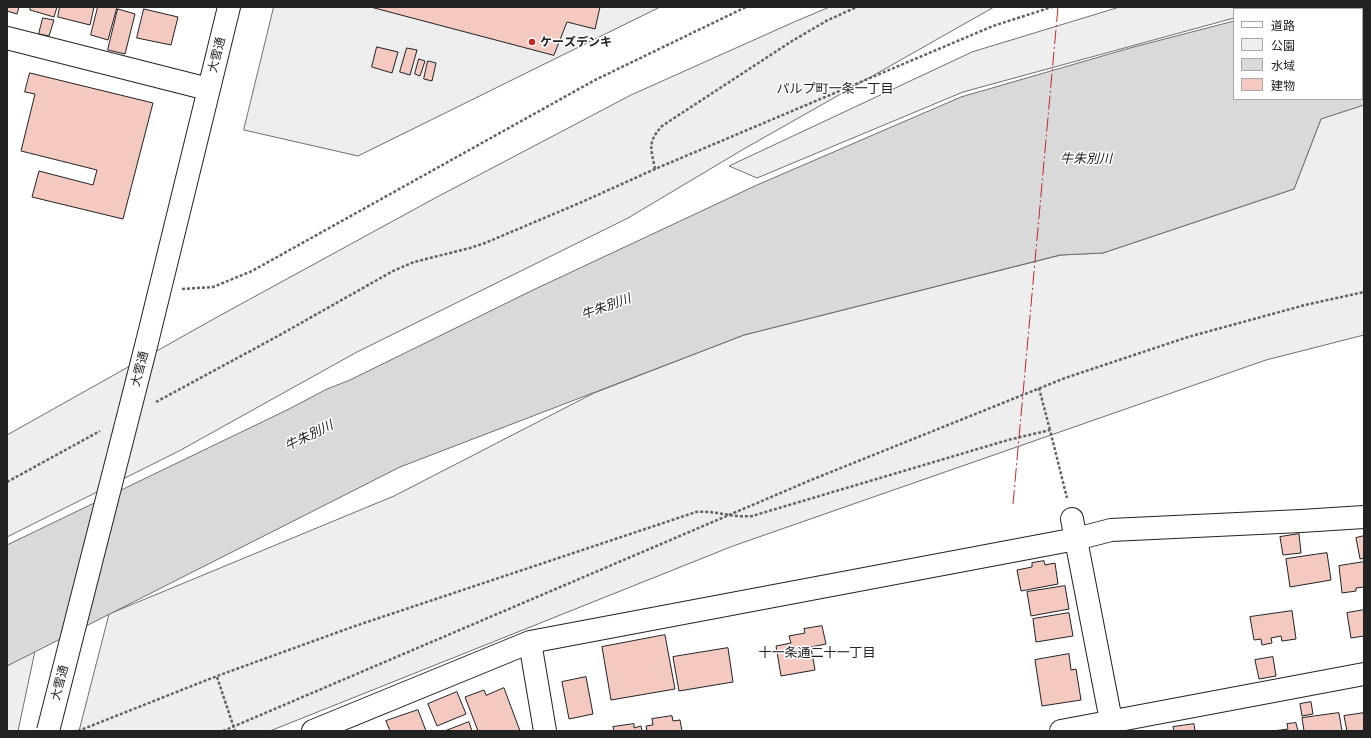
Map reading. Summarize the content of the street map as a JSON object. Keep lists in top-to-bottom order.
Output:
{
  "streets": {
    "main road": ["大雪通"]
  },
  "districts": ["パルプ町一条一丁目", "十一条通二十一丁目"],
  "water": ["牛朱別川"],
  "places": ["ケーズデンキ"],
  "legend": [
    "道路",
    "公園",
    "水域",
    "建物"
  ]
}
